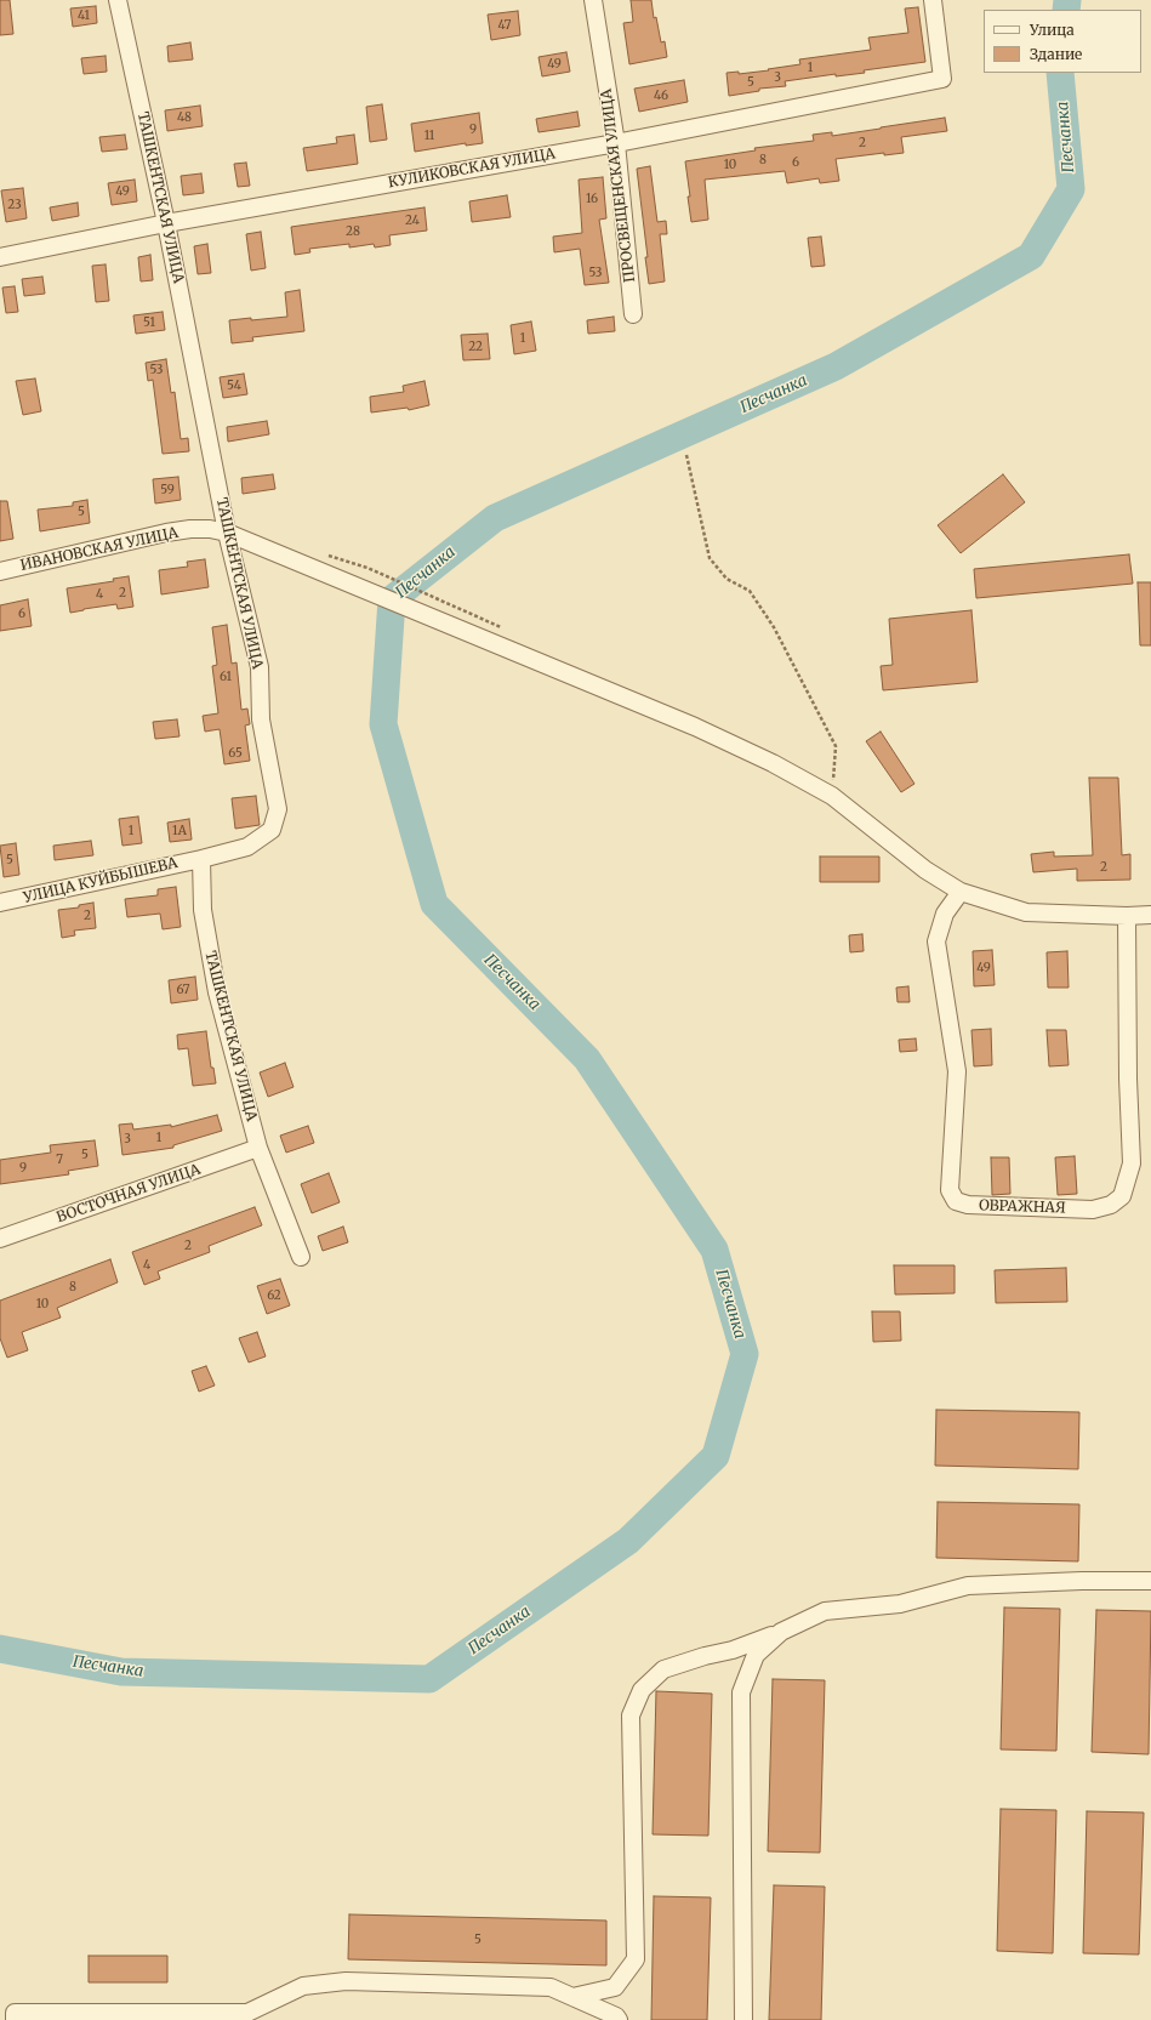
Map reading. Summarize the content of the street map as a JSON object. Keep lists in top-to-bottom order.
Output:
{
  "streets": {
    "street": [
      "КУЛИКОВСКАЯ УЛИЦА",
      "ПРОСВЕЩЕНСКАЯ УЛИЦА",
      "ТАШКЕНТСКАЯ УЛИЦА",
      "ИВАНОВСКАЯ УЛИЦА",
      "УЛИЦА КУЙБЫШЕВА",
      "ВОСТОЧНАЯ УЛИЦА",
      "ОВРАЖНАЯ"
    ]
  },
  "crossings": [
    ["КУЛИКОВСКАЯ УЛИЦА", "ПРОСВЕЩЕНСКАЯ УЛИЦА"],
    ["КУЛИКОВСКАЯ УЛИЦА", "ТАШКЕНТСКАЯ УЛИЦА"],
    ["ТАШКЕНТСКАЯ УЛИЦА", "ИВАНОВСКАЯ УЛИЦА"],
    ["ТАШКЕНТСКАЯ УЛИЦА", "УЛИЦА КУЙБЫШЕВА"],
    ["ТАШКЕНТСКАЯ УЛИЦА", "ВОСТОЧНАЯ УЛИЦА"],
    ["ИВАНОВСКАЯ УЛИЦА", "ОВРАЖНАЯ"]
  ],
  "water": ["Песчанка"],
  "house_numbers": [
    "41",
    "47",
    "49",
    "1",
    "3",
    "5",
    "46",
    "48",
    "9",
    "11",
    "2",
    "8",
    "6",
    "10",
    "49",
    "16",
    "23",
    "24",
    "28",
    "53",
    "51",
    "1",
    "22",
    "53",
    "54",
    "59",
    "5",
    "2",
    "4",
    "6",
    "61",
    "65",
    "1",
    "1А",
    "5",
    "2",
    "2",
    "49",
    "67",
    "1",
    "3",
    "5",
    "7",
    "9",
    "2",
    "4",
    "8",
    "62",
    "10",
    "5"
  ],
  "legend": ["Улица", "Здание"]
}
